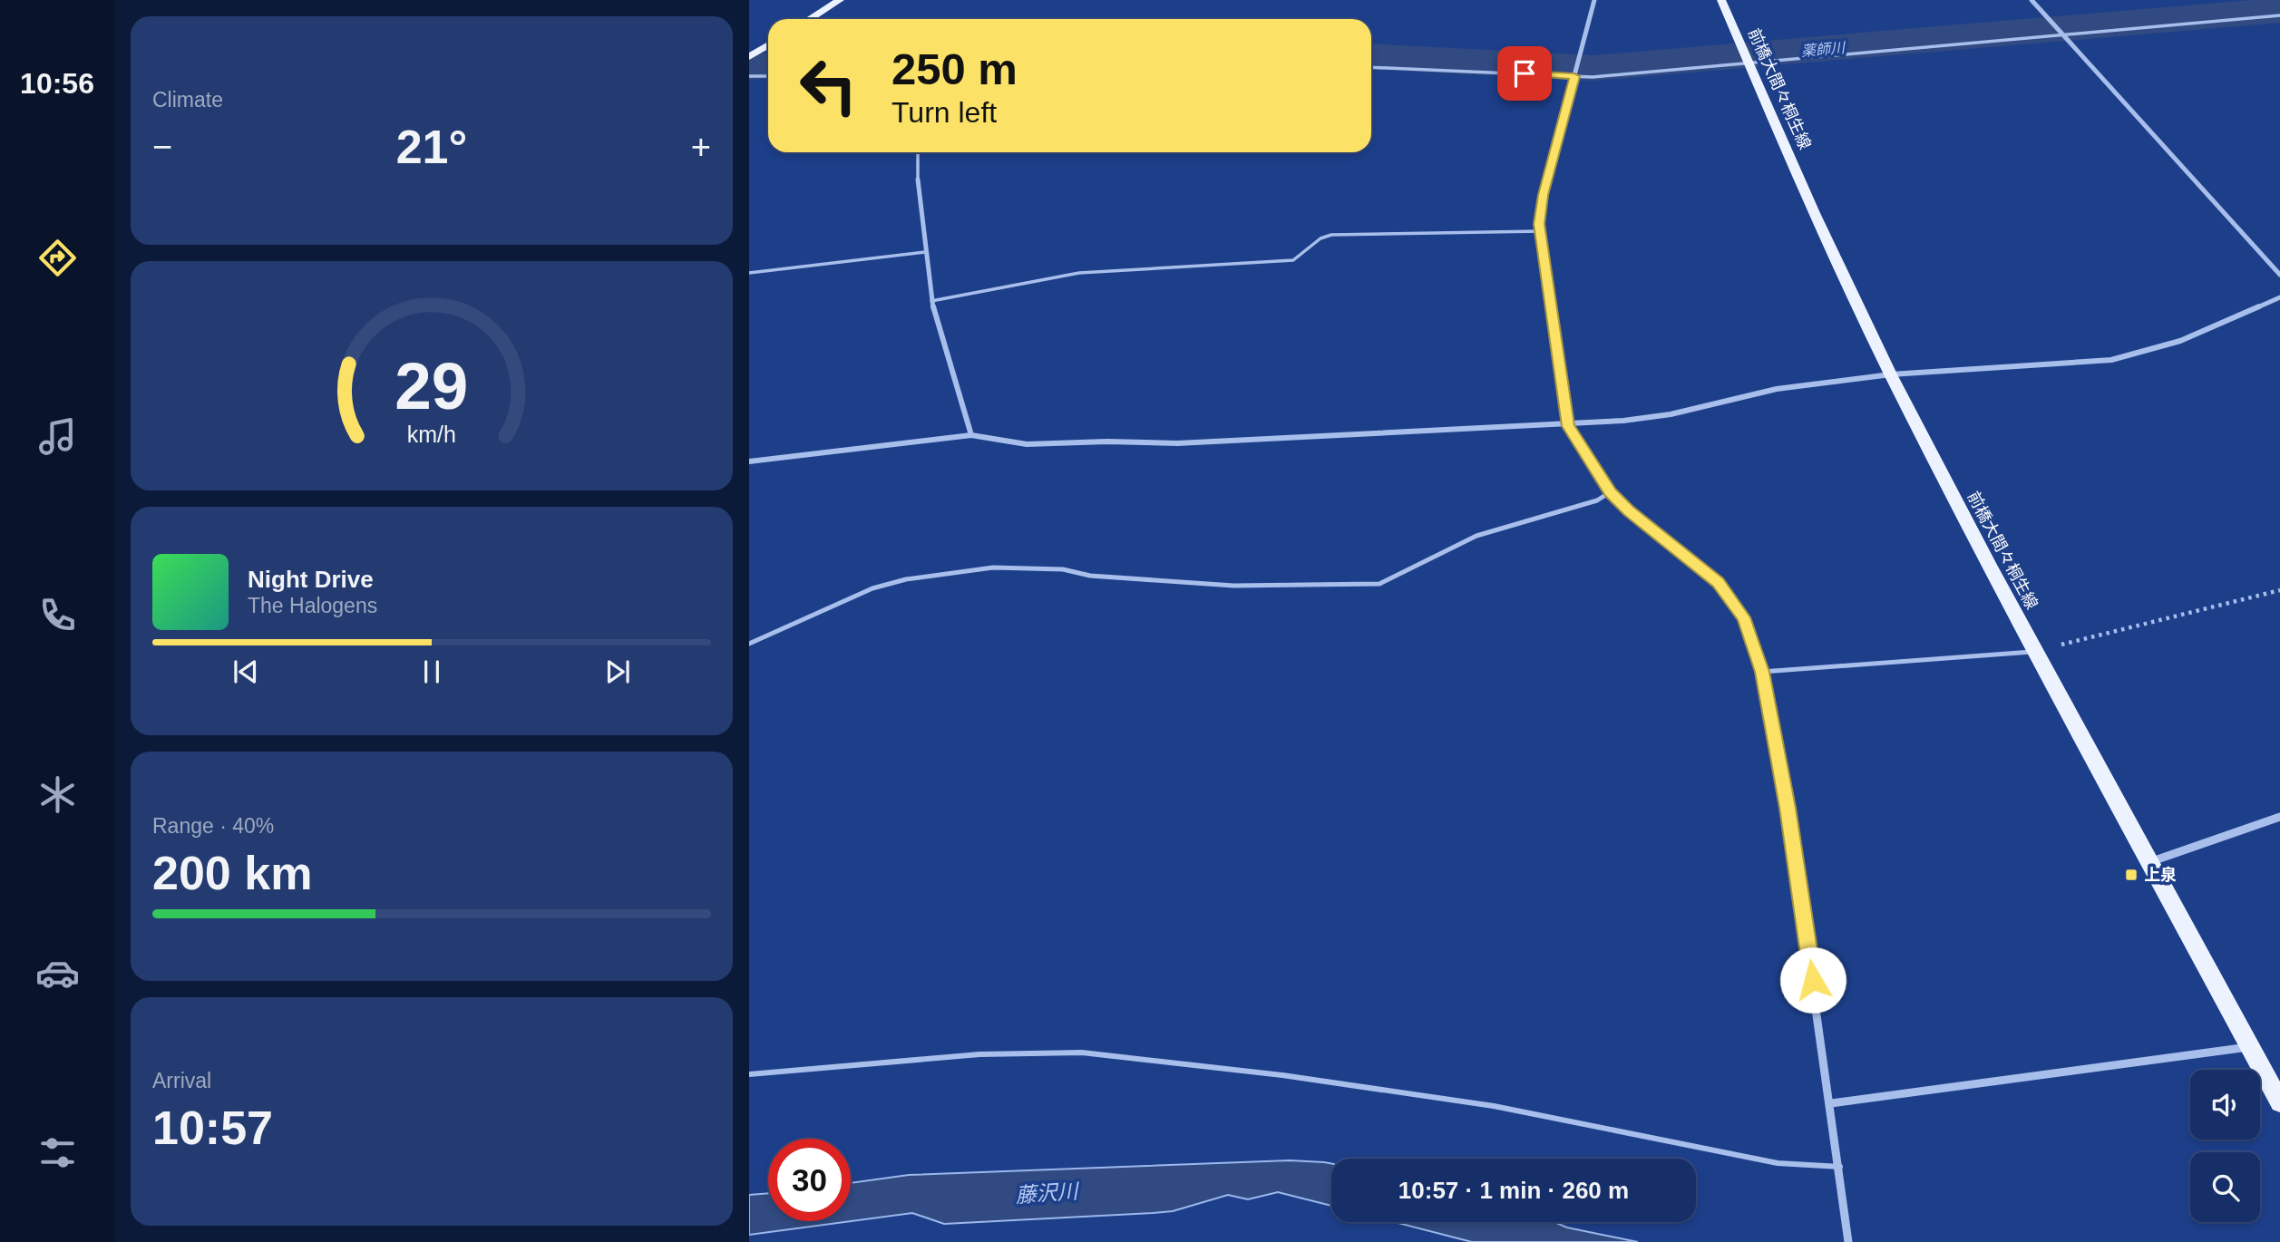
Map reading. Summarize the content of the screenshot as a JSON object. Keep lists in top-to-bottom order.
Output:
{
  "streets": {
    "main road": ["前橋大間々桐生線"]
  },
  "water": ["薬師川", "藤沢川"],
  "places": {
    "transit": ["上泉"]
  },
  "page": {
    "tabs": "10:56",
    "tile": [
      "Climate",
      ["Range · 40%", "200 km"],
      ["Arrival", "10:57"]
    ],
    "turn": ["250 m", "Turn left"],
    "heat": ["−", "21°", "+"],
    "song": ["Night Drive", "The Halogens"],
    "limit": "30",
    "trip": "10:57 · 1 min · 260 m",
    "gauge": ["29", "km/h"]
  }
}
